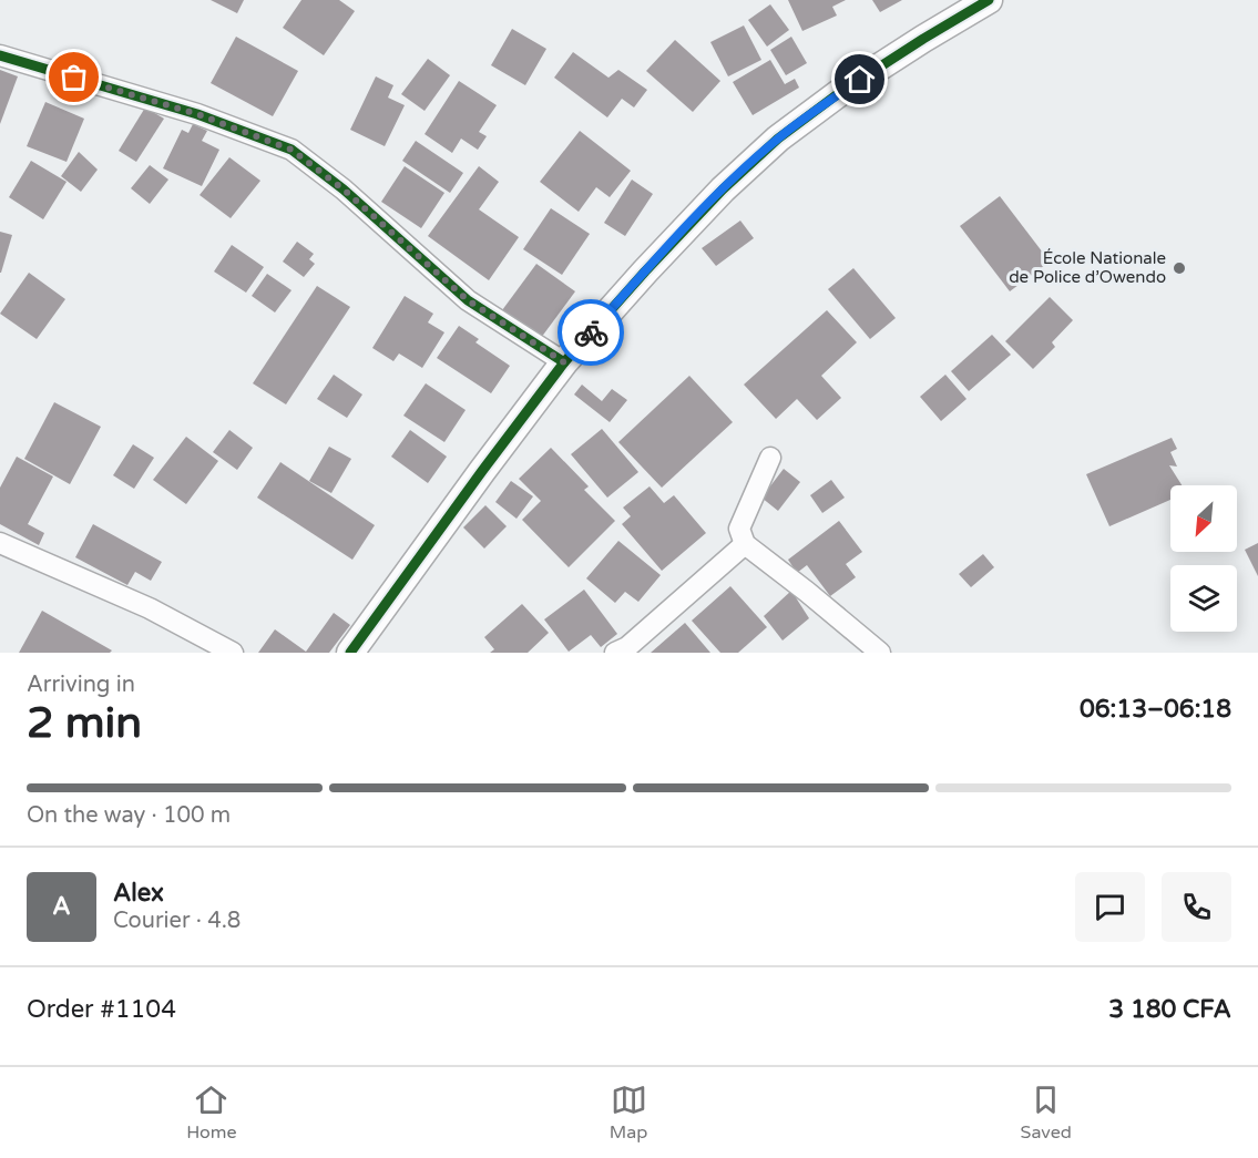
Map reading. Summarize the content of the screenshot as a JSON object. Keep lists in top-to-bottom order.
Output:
{
  "places": ["École Nationale de Police d’Owendo"],
  "north": "bottom left",
  "page": {
    "heading": ["2 min", "Arriving in", "06:13–06:18"],
    "panel": [
      "Alex",
      "Courier · 4.8",
      "Order #1104",
      "3 180 CFA"
    ],
    "bar": "On the way · 100 m",
    "round": "A",
    "tabs": ["Home", "Map", "Saved"]
  }
}
